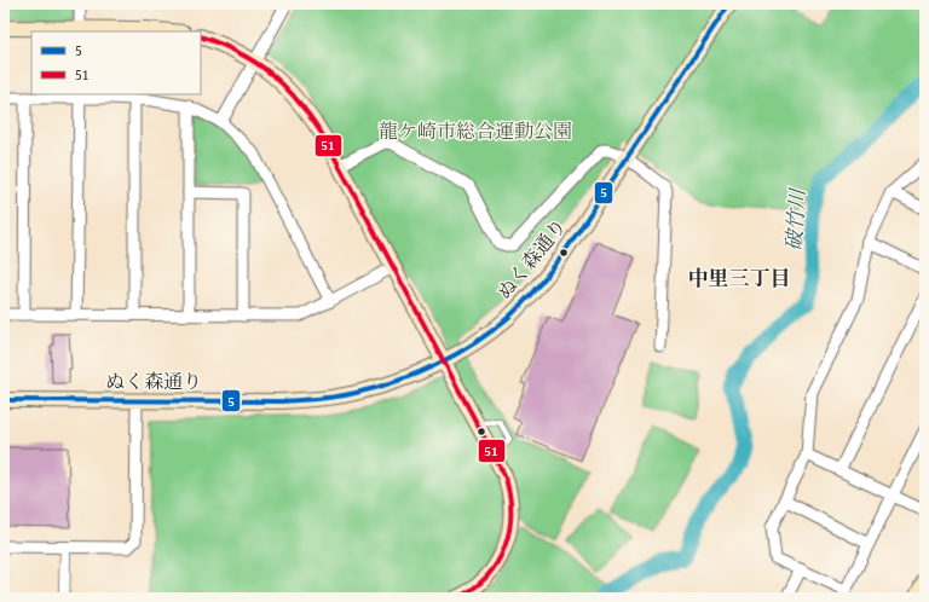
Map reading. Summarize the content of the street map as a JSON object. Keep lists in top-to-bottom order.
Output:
{
  "streets": {
    "main road": ["ぬく森通り"]
  },
  "districts": ["中里三丁目"],
  "water": ["破竹川"],
  "parks": ["龍ケ崎市総合運動公園"],
  "lines": ["transit line 5", "transit line 51"],
  "legend": ["5", "51"]
}
